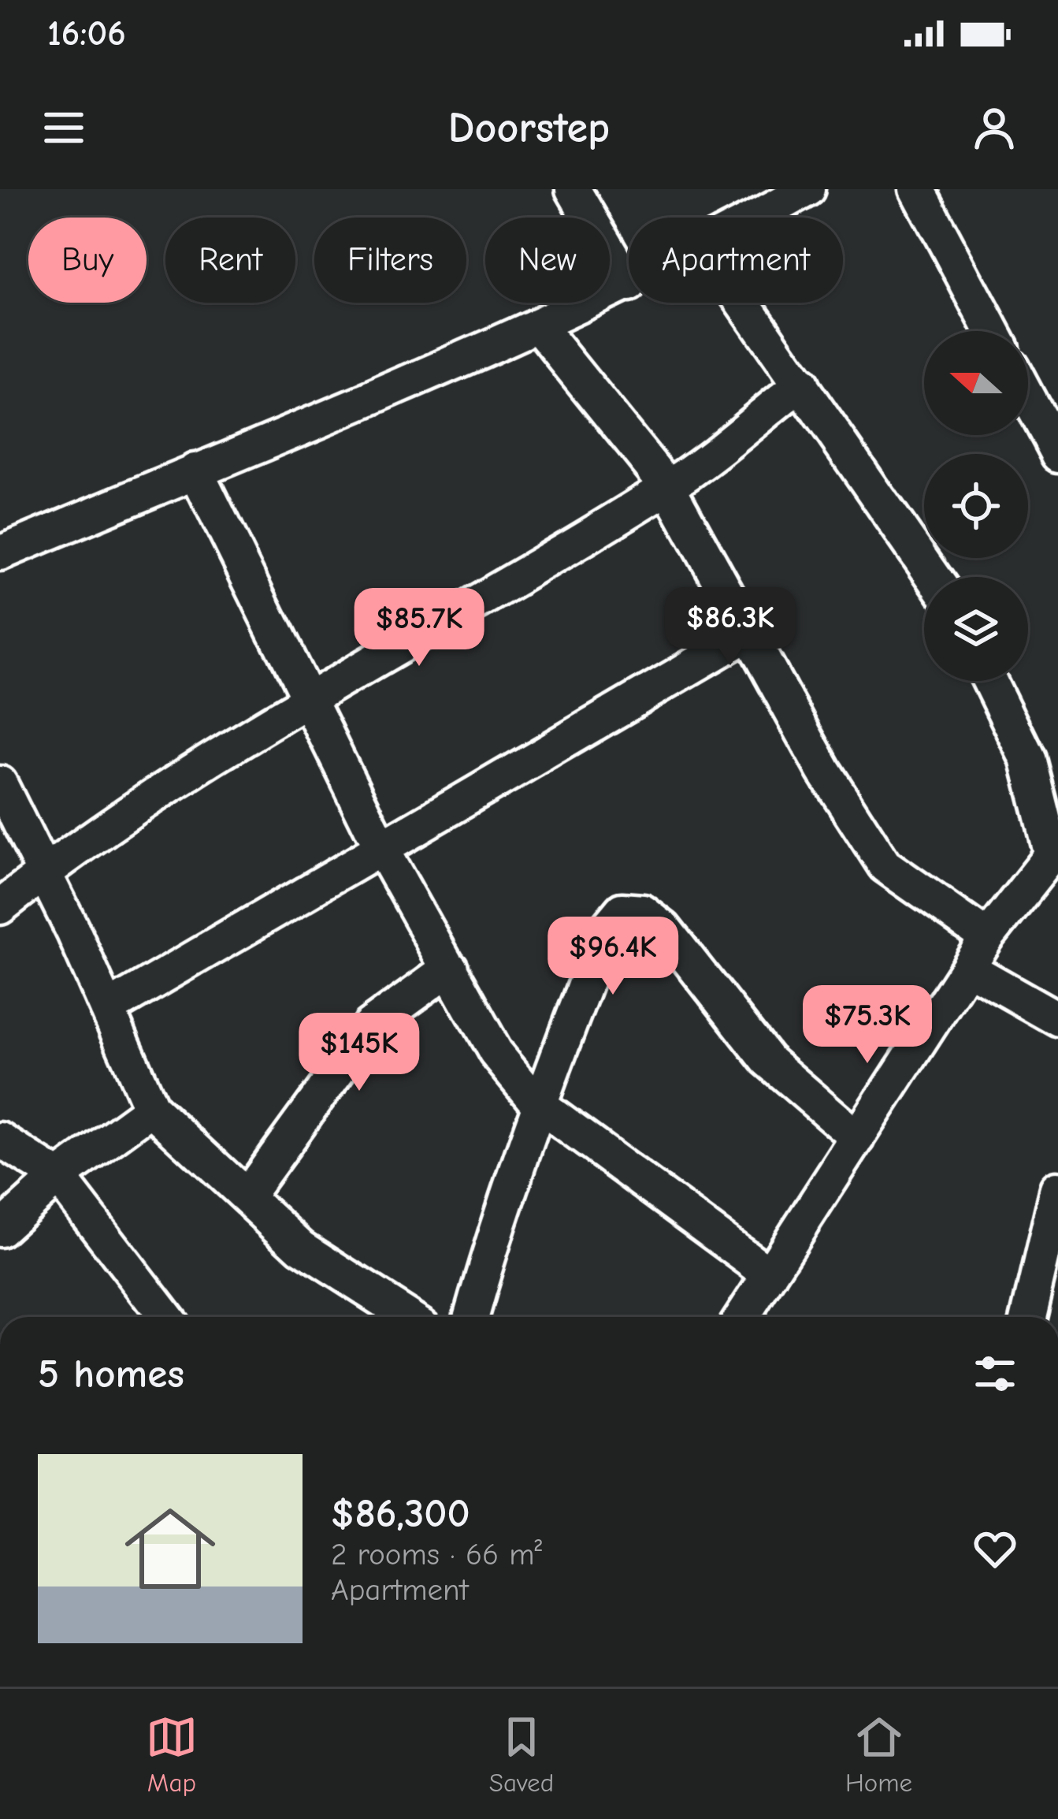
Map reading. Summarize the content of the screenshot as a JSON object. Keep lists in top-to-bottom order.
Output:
{
  "north": "left",
  "page": {
    "status": "16:06",
    "header": "Doorstep",
    "chip": [
      "Buy",
      "Rent",
      "Filters",
      "New",
      "Apartment"
    ],
    "price": [
      "$86.3K",
      "$85.7K",
      "$96.4K",
      "$75.3K",
      "$145K"
    ],
    "heading": "5 homes",
    "list": [
      {
        "name": "$86,300",
        "note": "2 rooms · 66 m² · Apartment"
      }
    ],
    "tabs": ["Map", "Saved", "Home"]
  }
}
